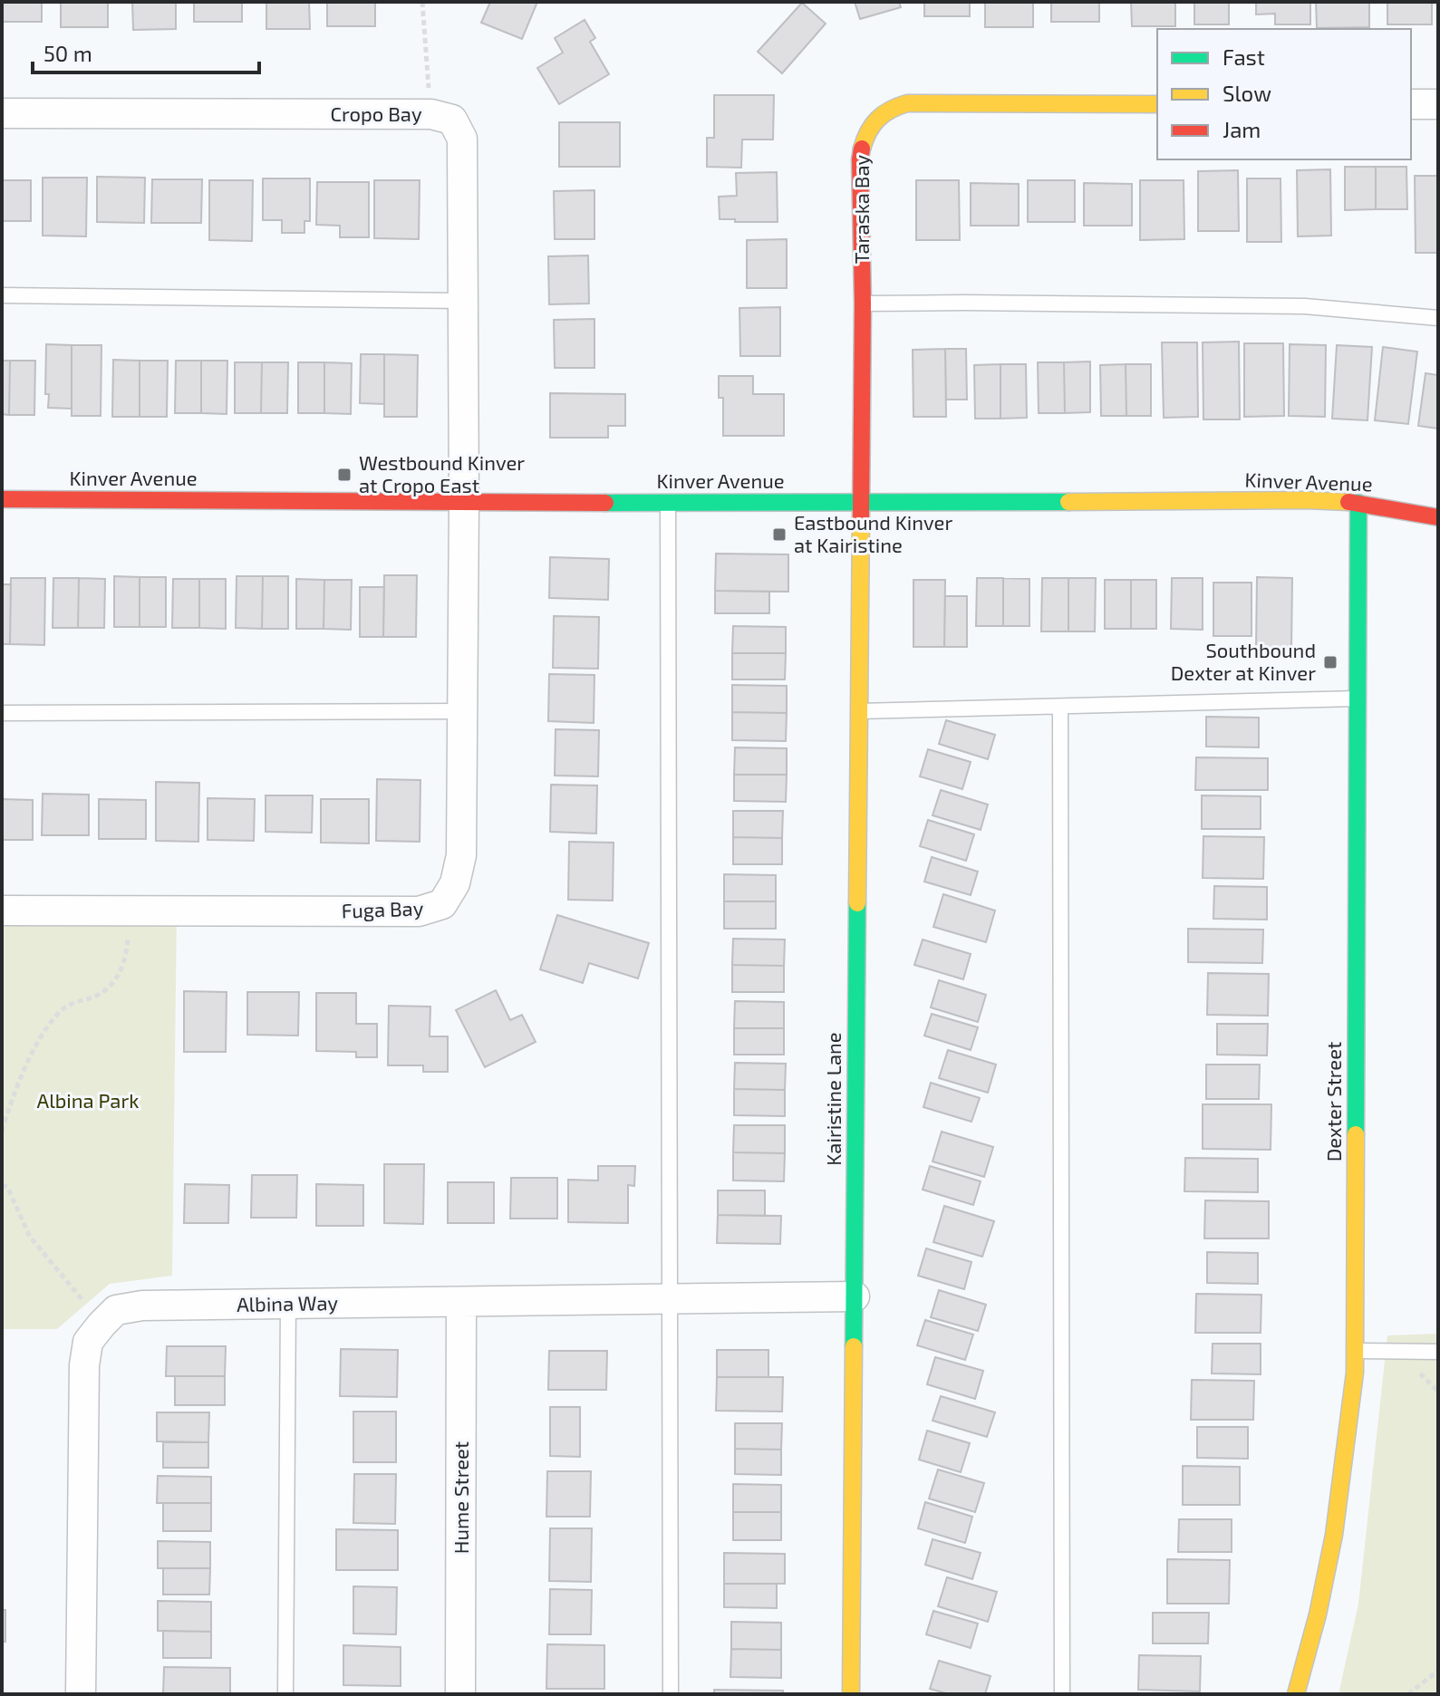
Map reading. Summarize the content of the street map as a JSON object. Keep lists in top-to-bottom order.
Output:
{
  "streets": {
    "street": [
      "Cropo Bay",
      "Taraska Bay",
      "Kinver Avenue",
      "Fuga Bay",
      "Kairistine Lane",
      "Dexter Street",
      "Albina Way",
      "Hume Street"
    ]
  },
  "crossings": [
    ["Cropo Bay", "Kinver Avenue"],
    ["Cropo Bay", "Fuga Bay"],
    ["Taraska Bay", "Kinver Avenue"],
    ["Taraska Bay", "Kairistine Lane"],
    ["Kinver Avenue", "Fuga Bay"],
    ["Kinver Avenue", "Kairistine Lane"],
    ["Kinver Avenue", "Dexter Street"],
    ["Kairistine Lane", "Albina Way"],
    ["Albina Way", "Hume Street"]
  ],
  "parks": ["Albina Park"],
  "places": {
    "transit": ["Westbound Kinver at Cropo East", "Eastbound Kinver at Kairistine", "Southbound Dexter at Kinver"]
  },
  "legend": ["Fast", "Slow", "Jam"],
  "scale_bar": "50 m"
}
